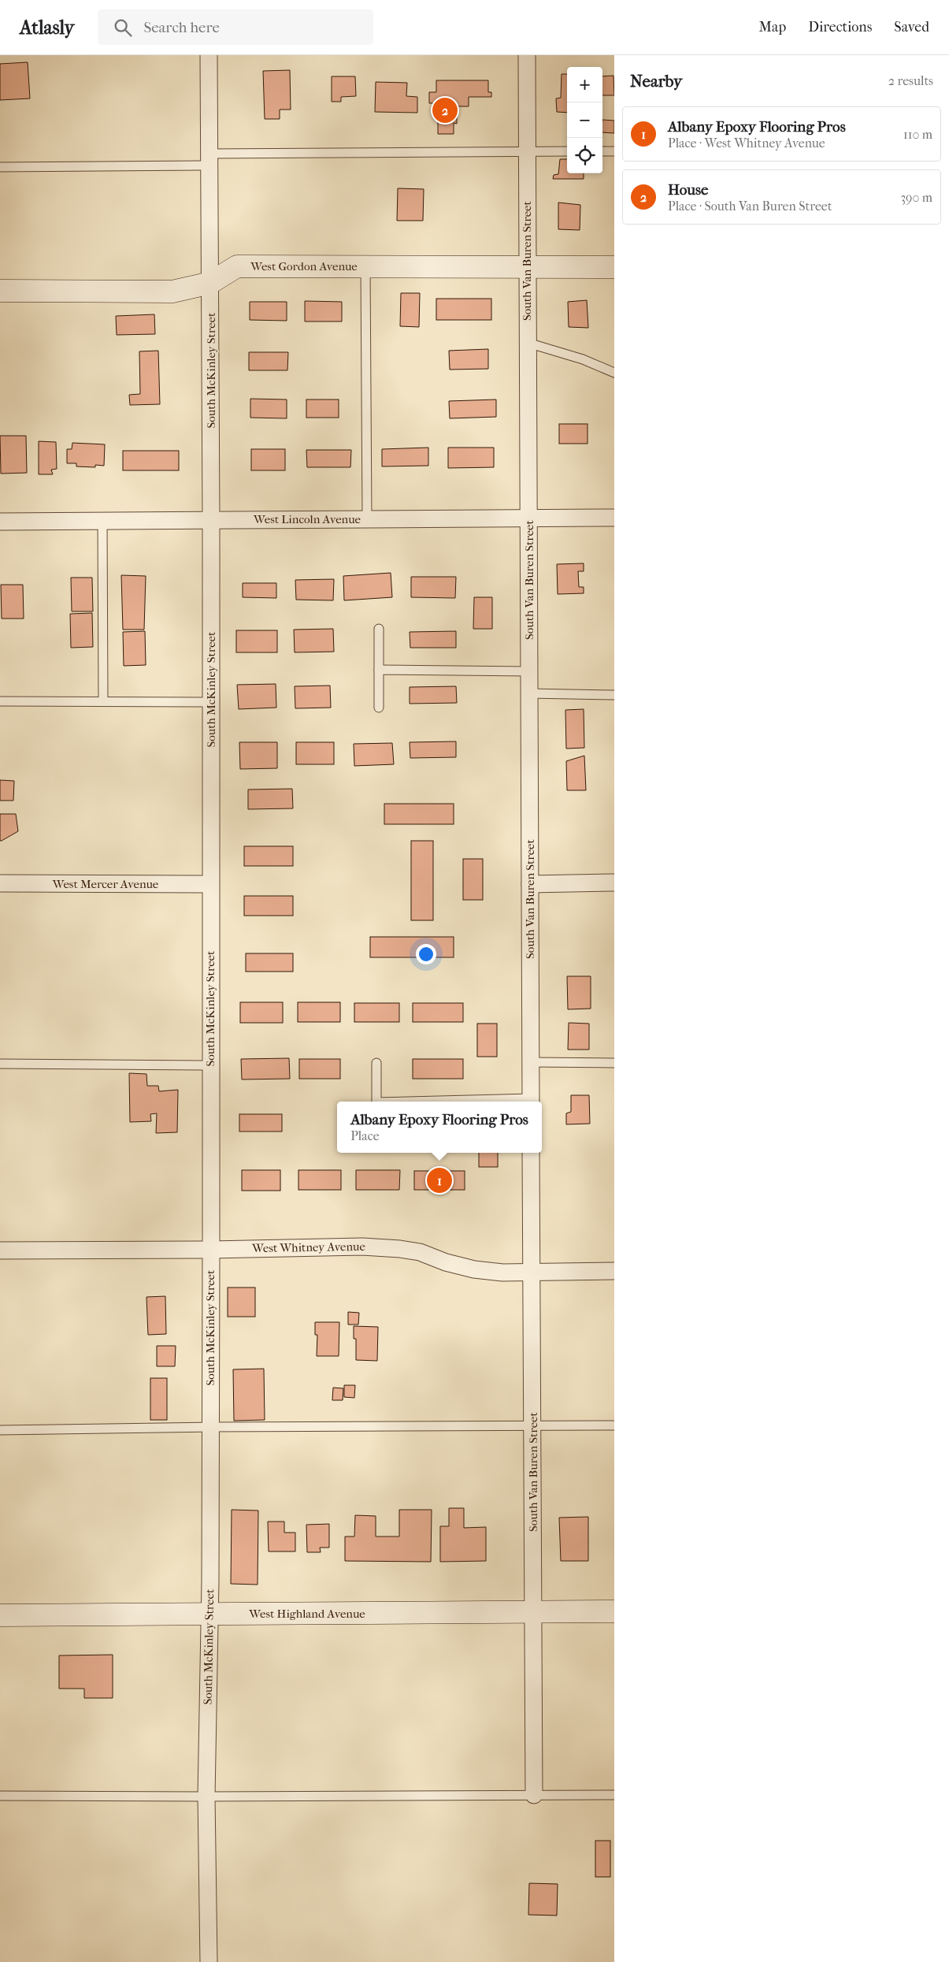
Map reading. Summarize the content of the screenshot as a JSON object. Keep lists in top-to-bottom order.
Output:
{
  "streets": {
    "street": [
      "South Van Buren Street",
      "West Gordon Avenue",
      "South McKinley Street",
      "West Lincoln Avenue",
      "West Mercer Avenue",
      "West Whitney Avenue",
      "West Highland Avenue"
    ]
  },
  "crossings": [
    ["South Van Buren Street", "West Gordon Avenue"],
    ["South Van Buren Street", "West Lincoln Avenue"],
    ["South Van Buren Street", "West Whitney Avenue"],
    ["South Van Buren Street", "West Highland Avenue"],
    ["West Gordon Avenue", "South McKinley Street"],
    ["South McKinley Street", "West Lincoln Avenue"],
    ["South McKinley Street", "West Mercer Avenue"],
    ["South McKinley Street", "West Whitney Avenue"],
    ["South McKinley Street", "West Highland Avenue"]
  ],
  "page": {
    "header": "Atlasly",
    "search": "Search here",
    "nav": ["Map", "Directions", "Saved"],
    "heading": ["Nearby", "2 results"],
    "map_buttons": ["+", "−"],
    "pins": ["2", "1"],
    "list": [
      {
        "mark": "1",
        "name": "Albany Epoxy Flooring Pros",
        "note": "Place · West Whitney Avenue",
        "value": "110 m"
      },
      {
        "mark": "2",
        "name": "House",
        "note": "Place · South Van Buren Street",
        "value": "390 m"
      }
    ],
    "popup": ["Albany Epoxy Flooring Pros", "Place"]
  }
}
